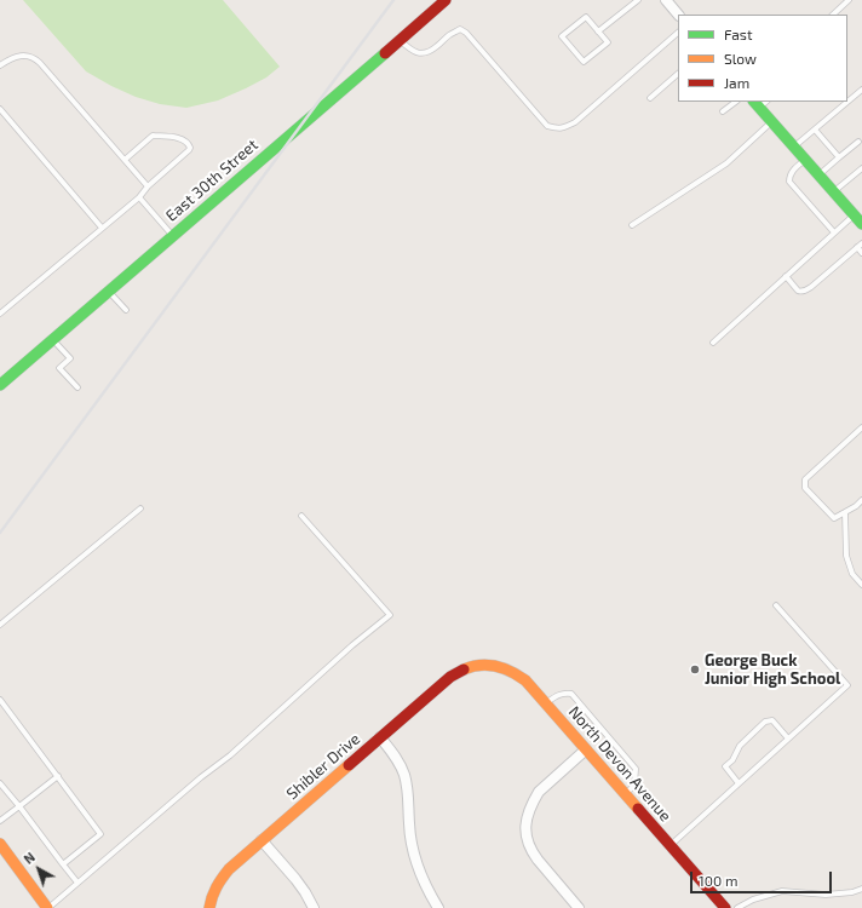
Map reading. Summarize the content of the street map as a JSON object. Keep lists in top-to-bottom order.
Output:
{
  "streets": {
    "street": ["East 30th Street", "North Devon Avenue", "Shibler Drive"]
  },
  "crossings": [
    ["North Devon Avenue", "Shibler Drive"]
  ],
  "places": ["George Buck Junior High School"],
  "legend": ["Fast", "Slow", "Jam"],
  "scale_bar": "100 m",
  "north": "top left"
}
